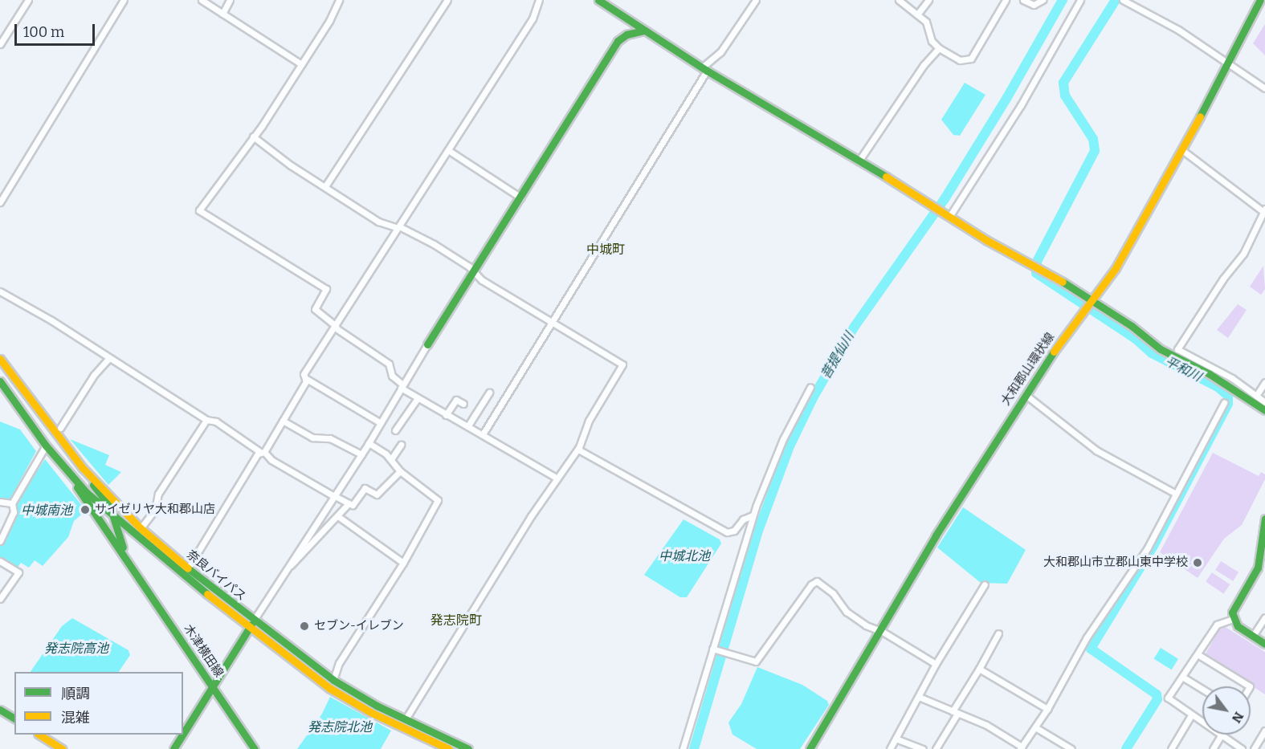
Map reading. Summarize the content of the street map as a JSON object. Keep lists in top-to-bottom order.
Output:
{
  "streets": {
    "main road": ["大和郡山環状線", "奈良バイパス", "木津横田線"]
  },
  "crossings": [
    ["奈良バイパス", "木津横田線"]
  ],
  "districts": ["中城町", "発志院町"],
  "water": [
    "菩提仙川",
    "平和川",
    "中城南池",
    "中城北池",
    "発志院高池",
    "発志院北池"
  ],
  "places": ["サイゼリヤ大和郡山店", "大和郡山市立郡山東中学校", "セブン-イレブン"],
  "legend": ["順調", "混雑"],
  "scale_bar": "100 m",
  "north": "bottom right"
}
